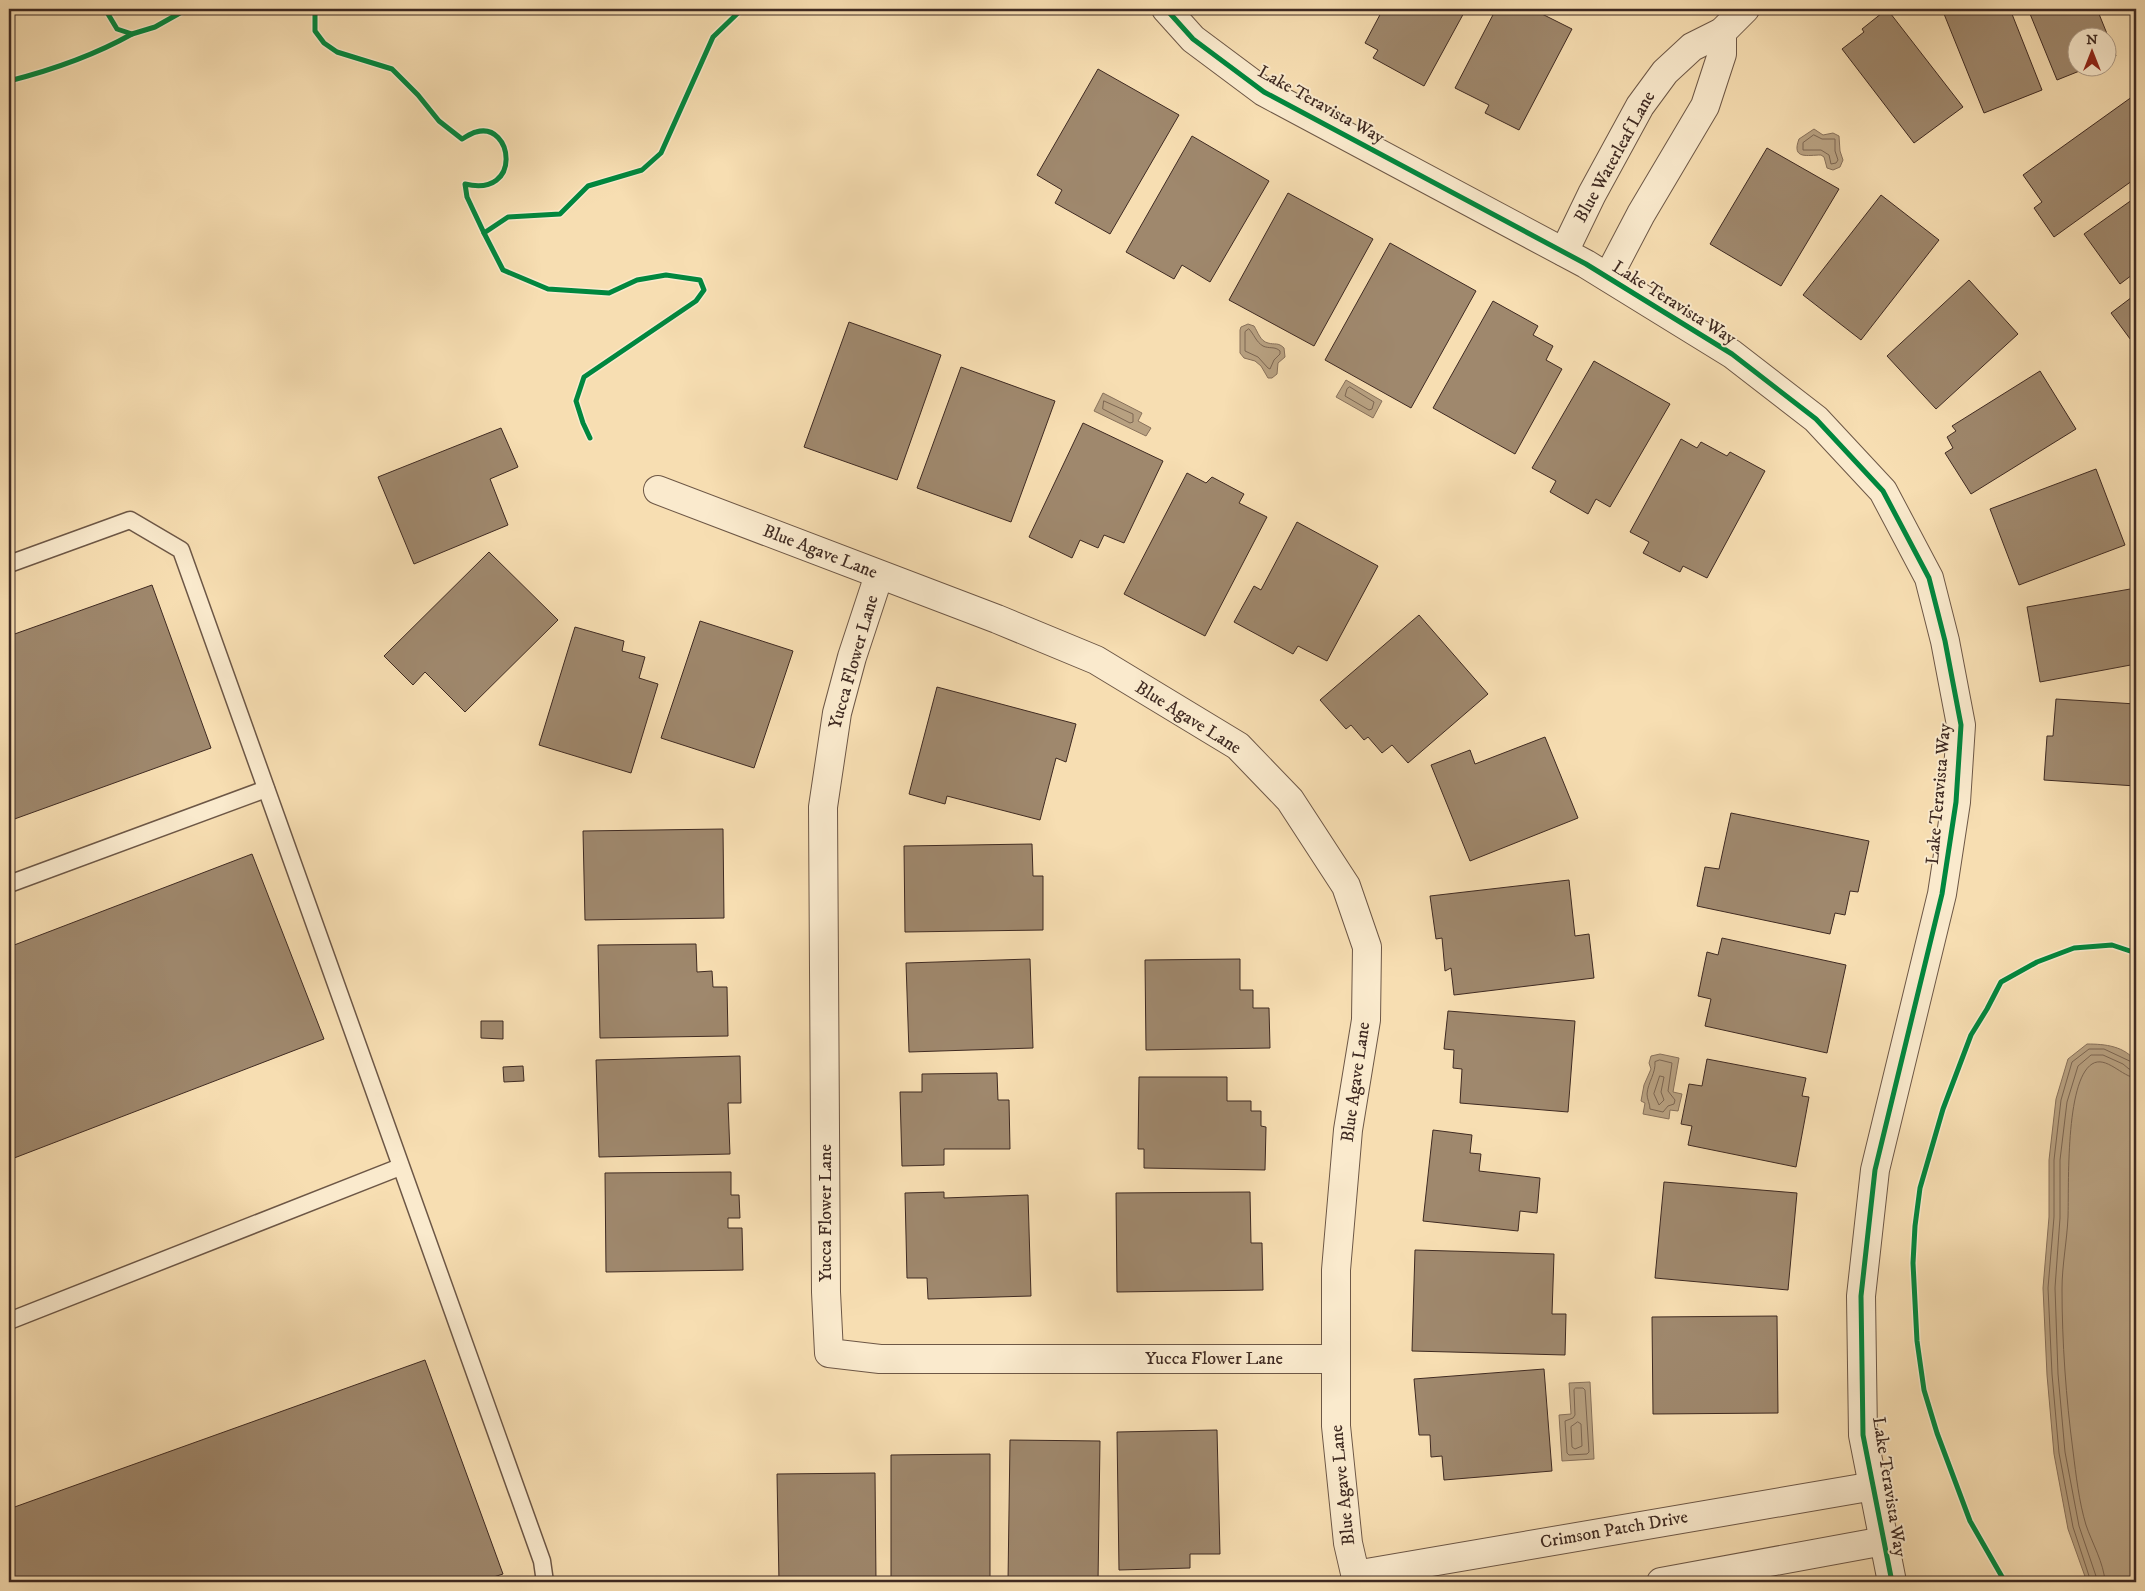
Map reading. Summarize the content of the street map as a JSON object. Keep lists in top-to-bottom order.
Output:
{
  "streets": {
    "street": [
      "Lake Teravista Way",
      "Blue Waterleaf Lane",
      "Blue Agave Lane",
      "Yucca Flower Lane",
      "Crimson Patch Drive"
    ]
  },
  "crossings": [
    ["Lake Teravista Way", "Blue Waterleaf Lane"],
    ["Lake Teravista Way", "Crimson Patch Drive"],
    ["Blue Agave Lane", "Yucca Flower Lane"],
    ["Blue Agave Lane", "Crimson Patch Drive"]
  ],
  "north": "top"
}
